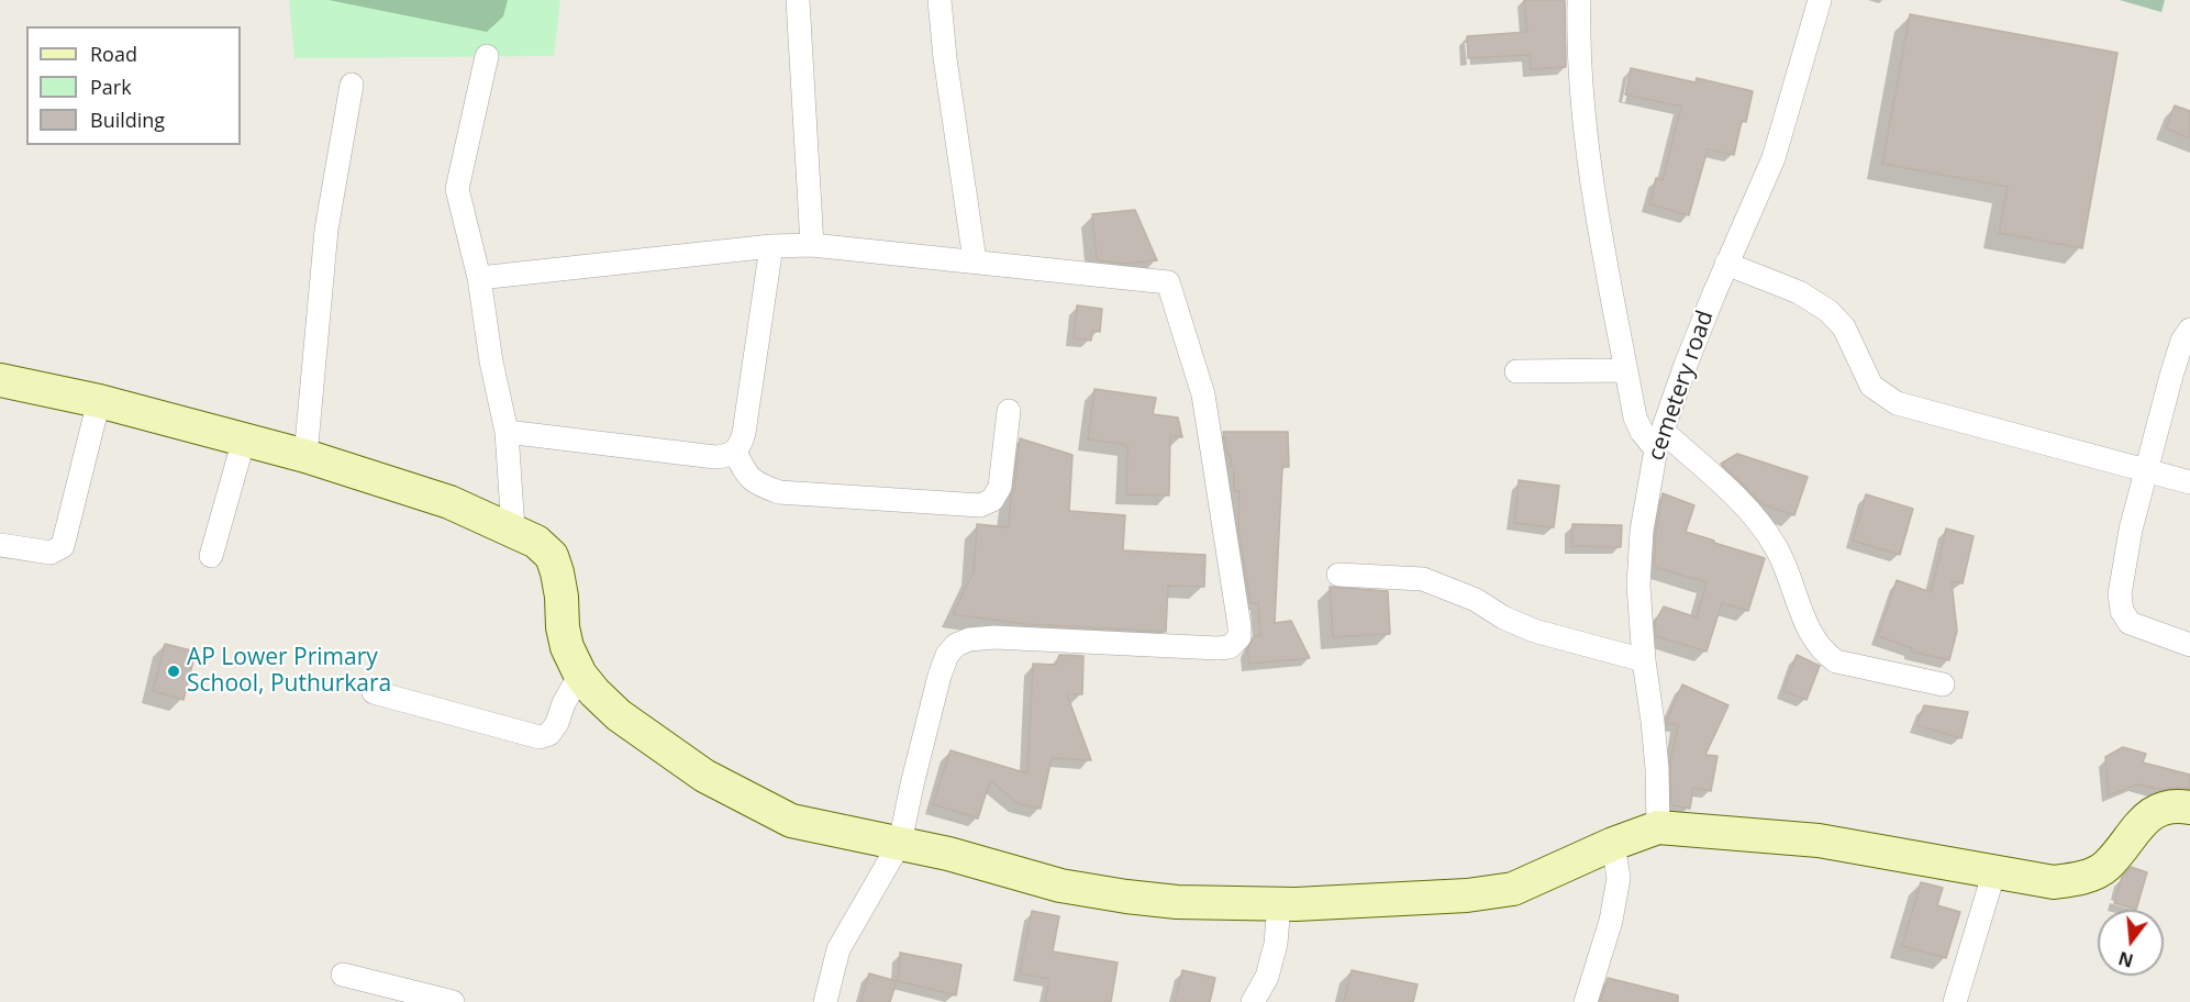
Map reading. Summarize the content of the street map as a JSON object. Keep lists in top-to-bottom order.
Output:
{
  "streets": {
    "street": ["cemetery road"]
  },
  "places": ["AP Lower Primary School, Puthurkara"],
  "legend": ["Road", "Park", "Building"],
  "north": "bottom"
}
